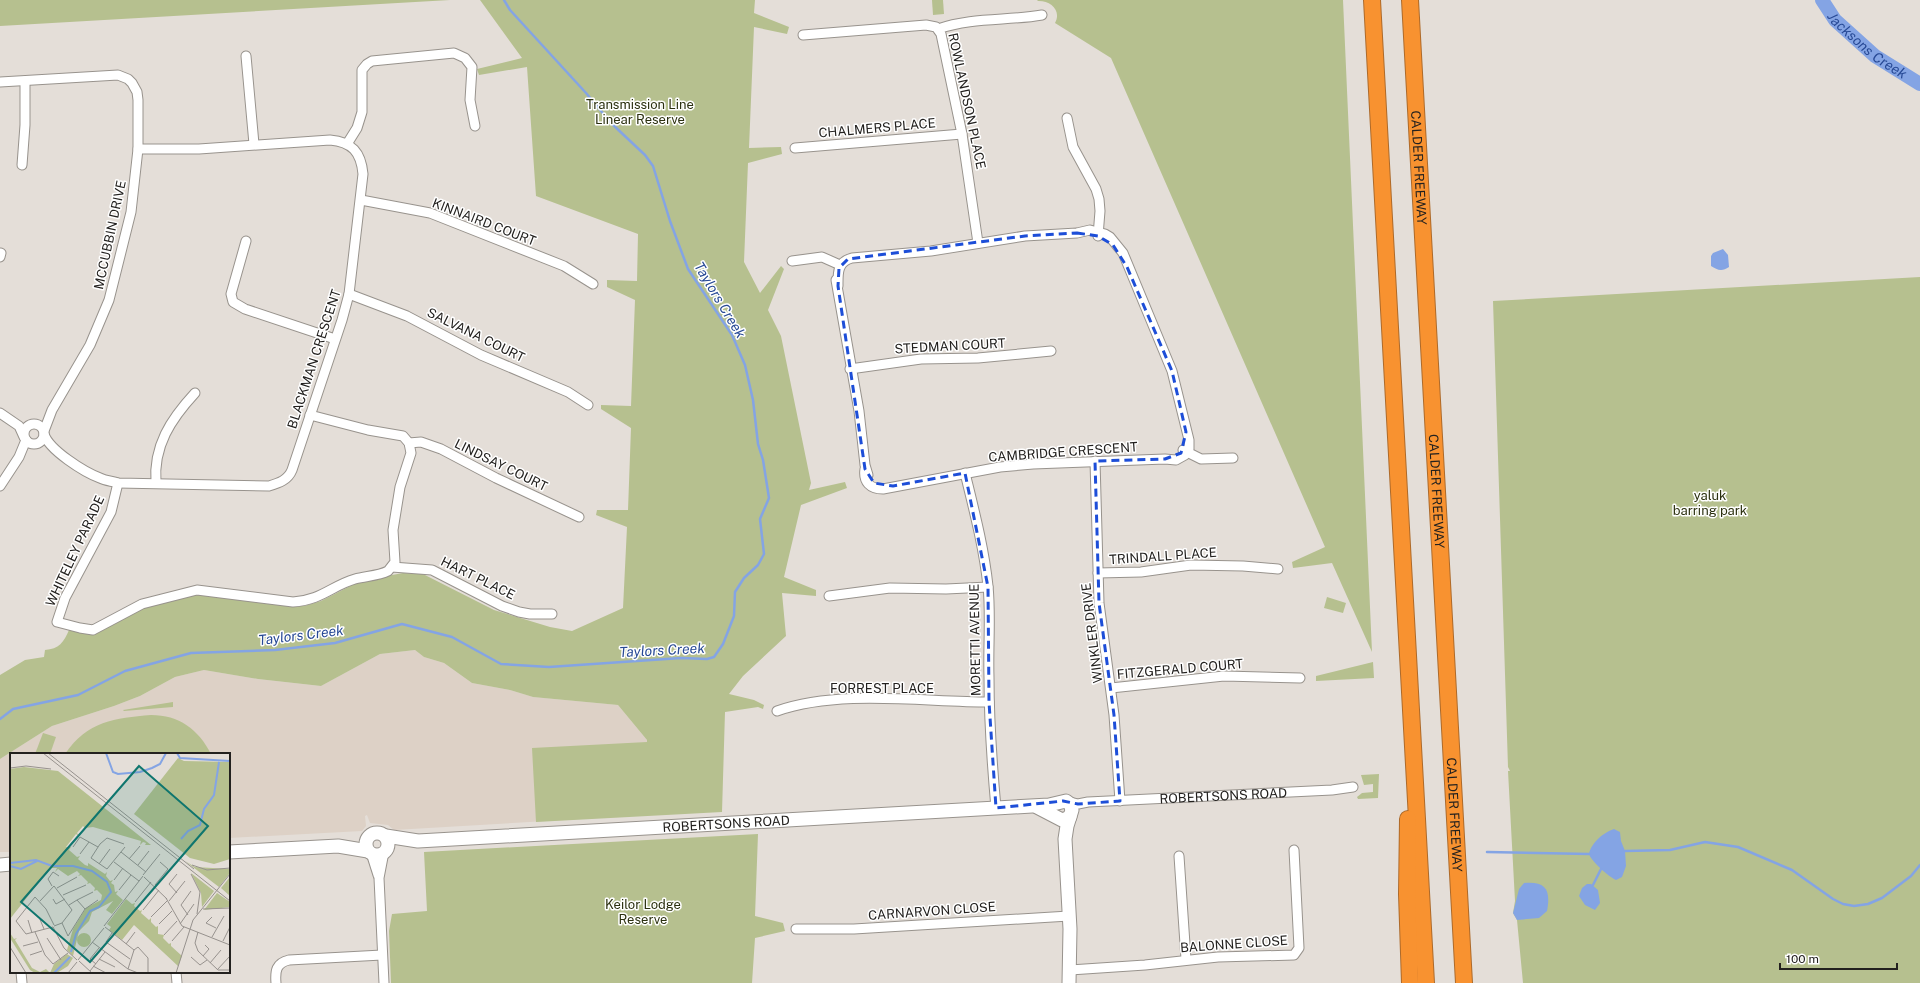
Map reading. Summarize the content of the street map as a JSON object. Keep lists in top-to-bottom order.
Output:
{
  "streets": {
    "highway": ["CALDER FREEWAY"],
    "street": [
      "ROWLANDSON PLACE",
      "CHALMERS PLACE",
      "KINNAIRD COURT",
      "MCCUBBIN DRIVE",
      "SALVANA COURT",
      "STEDMAN COURT",
      "BLACKMAN CRESCENT",
      "CAMBRIDGE CRESCENT",
      "LINDSAY COURT",
      "WHITELEY PARADE",
      "TRINDALL PLACE",
      "HART PLACE",
      "WINKLER DRIVE",
      "MORETTI AVENUE",
      "FITZGERALD COURT",
      "FORREST PLACE",
      "ROBERTSONS ROAD",
      "CARNARVON CLOSE",
      "BALONNE CLOSE"
    ]
  },
  "crossings": [
    ["ROWLANDSON PLACE", "CHALMERS PLACE"],
    ["KINNAIRD COURT", "BLACKMAN CRESCENT"],
    ["MCCUBBIN DRIVE", "BLACKMAN CRESCENT"],
    ["SALVANA COURT", "BLACKMAN CRESCENT"],
    ["STEDMAN COURT", "CAMBRIDGE CRESCENT"],
    ["BLACKMAN CRESCENT", "WHITELEY PARADE"],
    ["CAMBRIDGE CRESCENT", "WINKLER DRIVE"],
    ["CAMBRIDGE CRESCENT", "MORETTI AVENUE"],
    ["WHITELEY PARADE", "HART PLACE"],
    ["TRINDALL PLACE", "WINKLER DRIVE"],
    ["WINKLER DRIVE", "FITZGERALD COURT"],
    ["WINKLER DRIVE", "ROBERTSONS ROAD"],
    ["MORETTI AVENUE", "FORREST PLACE"],
    ["MORETTI AVENUE", "ROBERTSONS ROAD"]
  ],
  "water": ["Jacksons Creek", "Taylors Creek"],
  "parks": ["Transmission Line Linear Reserve", "yaluk barring park", "Keilor Lodge Reserve"],
  "scale_bar": "100 m"
}
